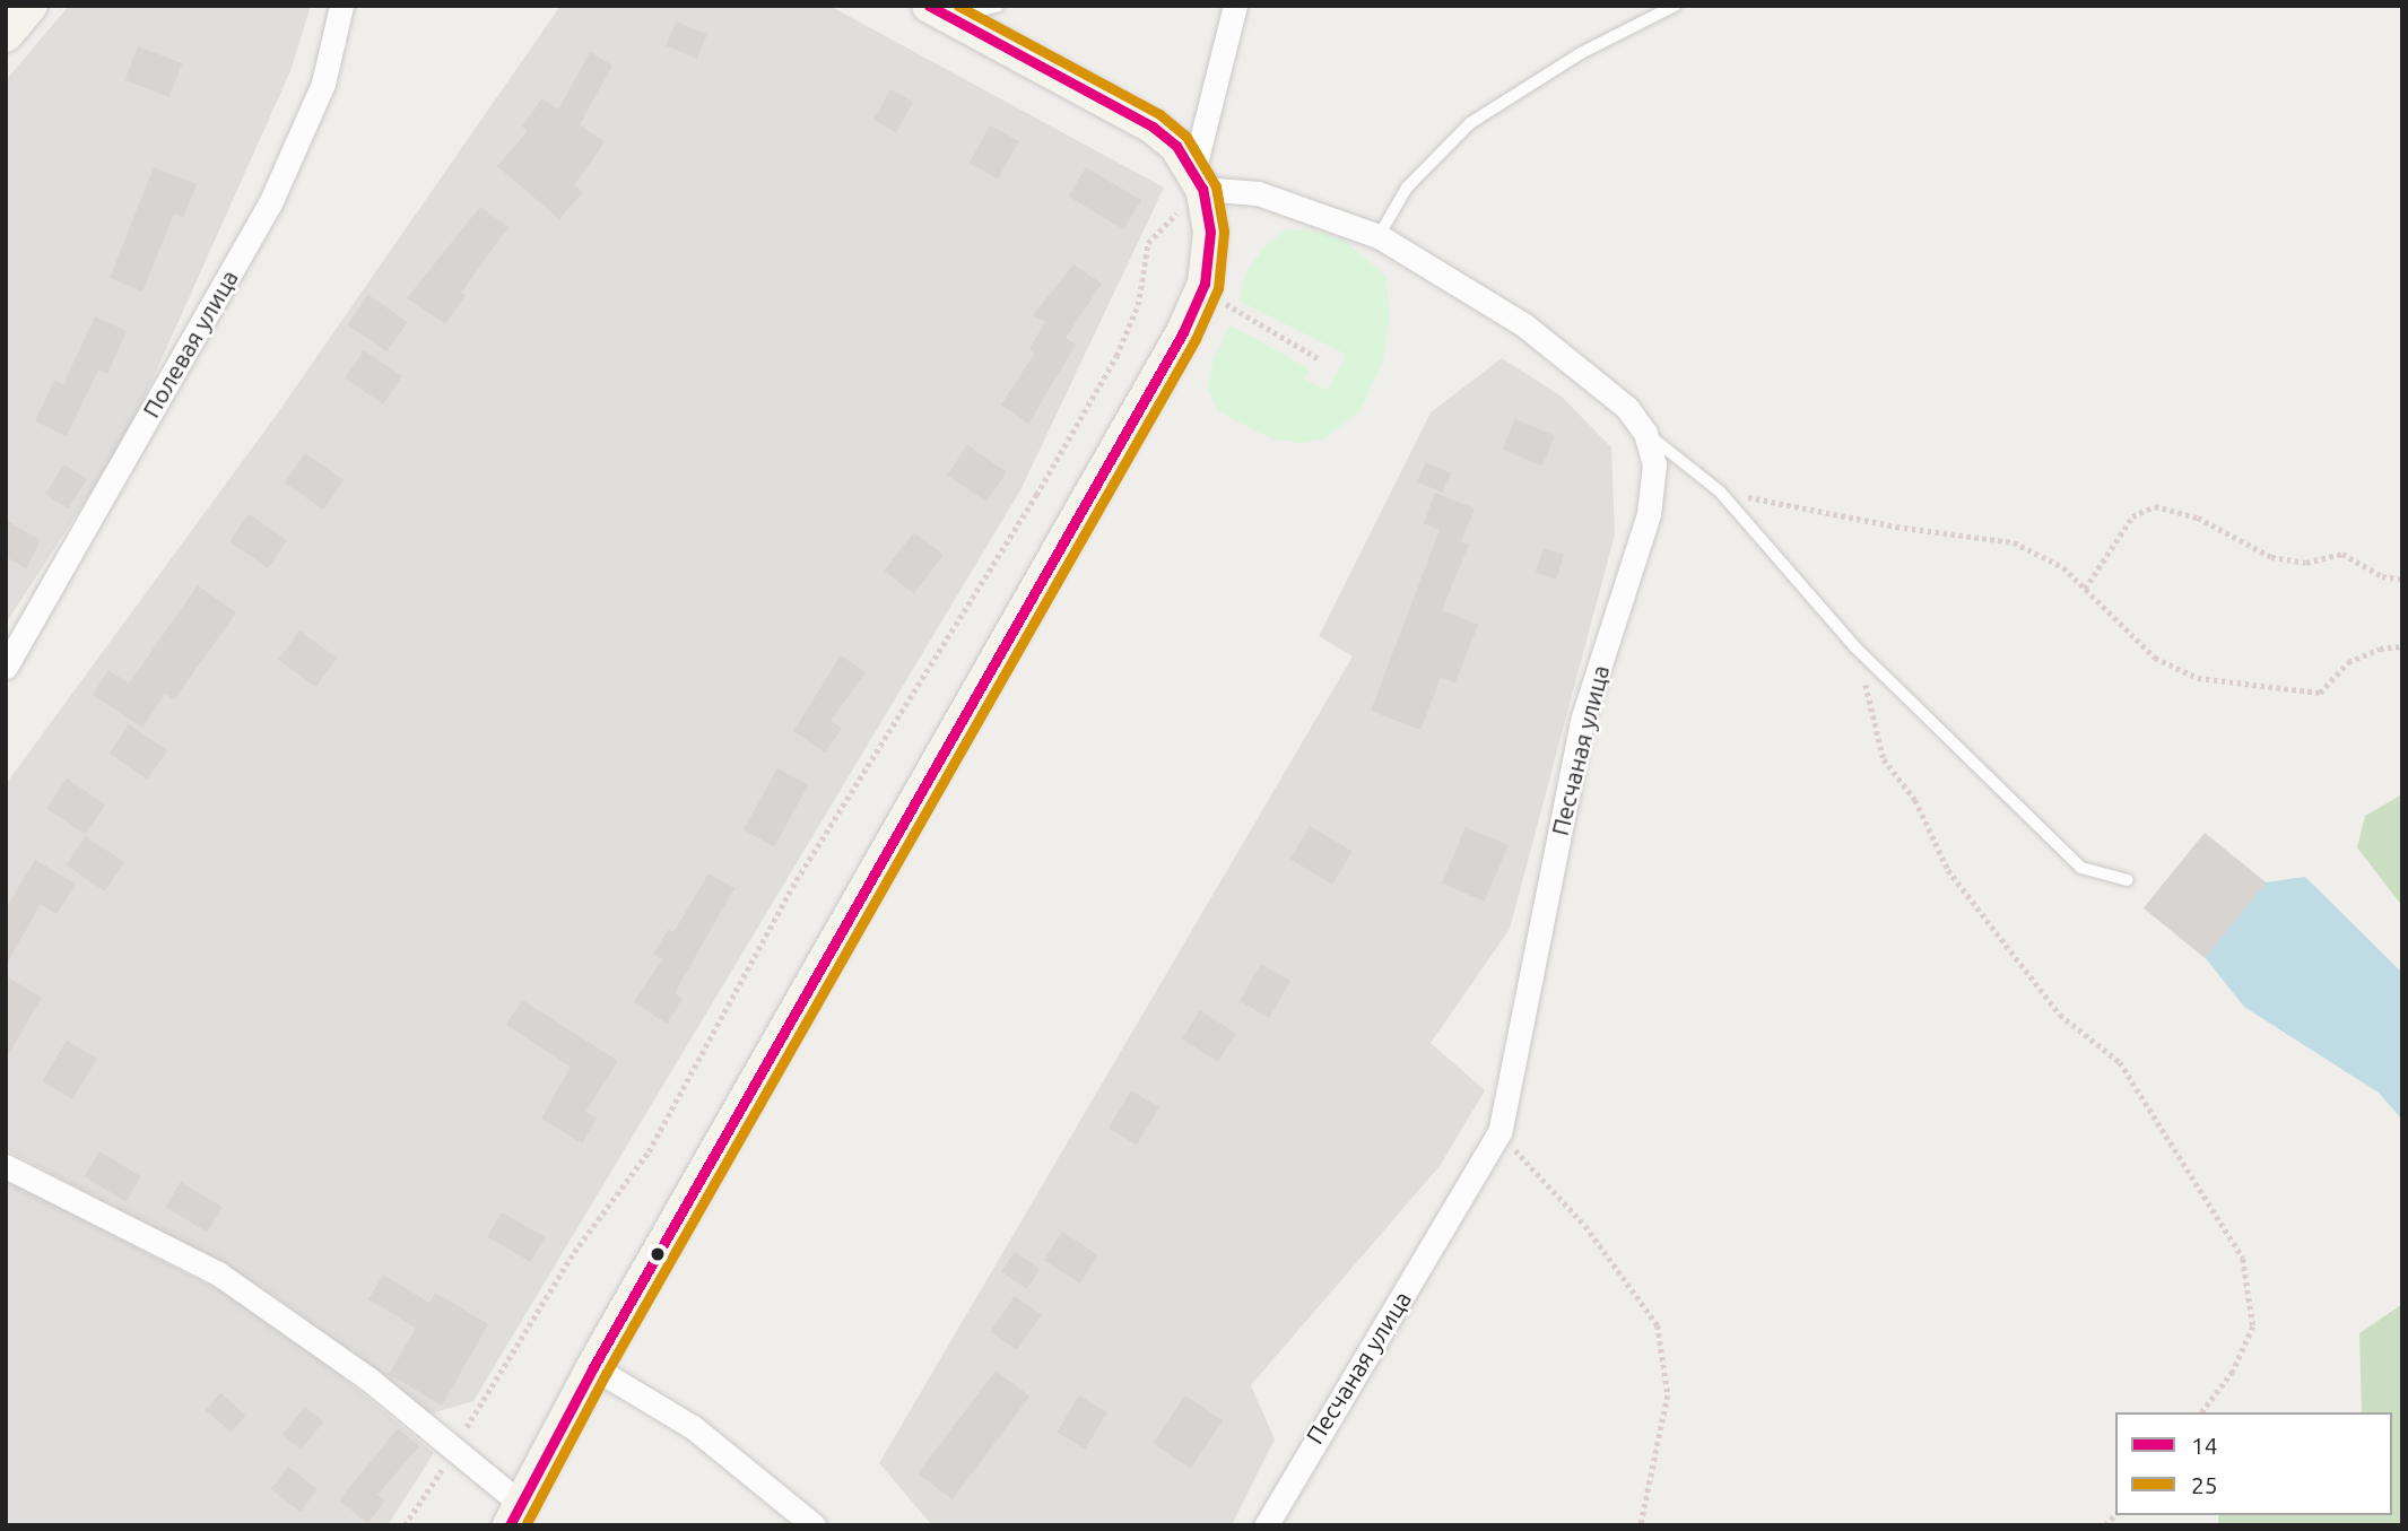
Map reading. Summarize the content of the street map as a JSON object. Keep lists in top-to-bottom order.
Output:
{
  "streets": {
    "street": ["Полевая улица", "Песчаная улица"]
  },
  "lines": ["transit line 14", "transit line 25"],
  "legend": ["14", "25"]
}
